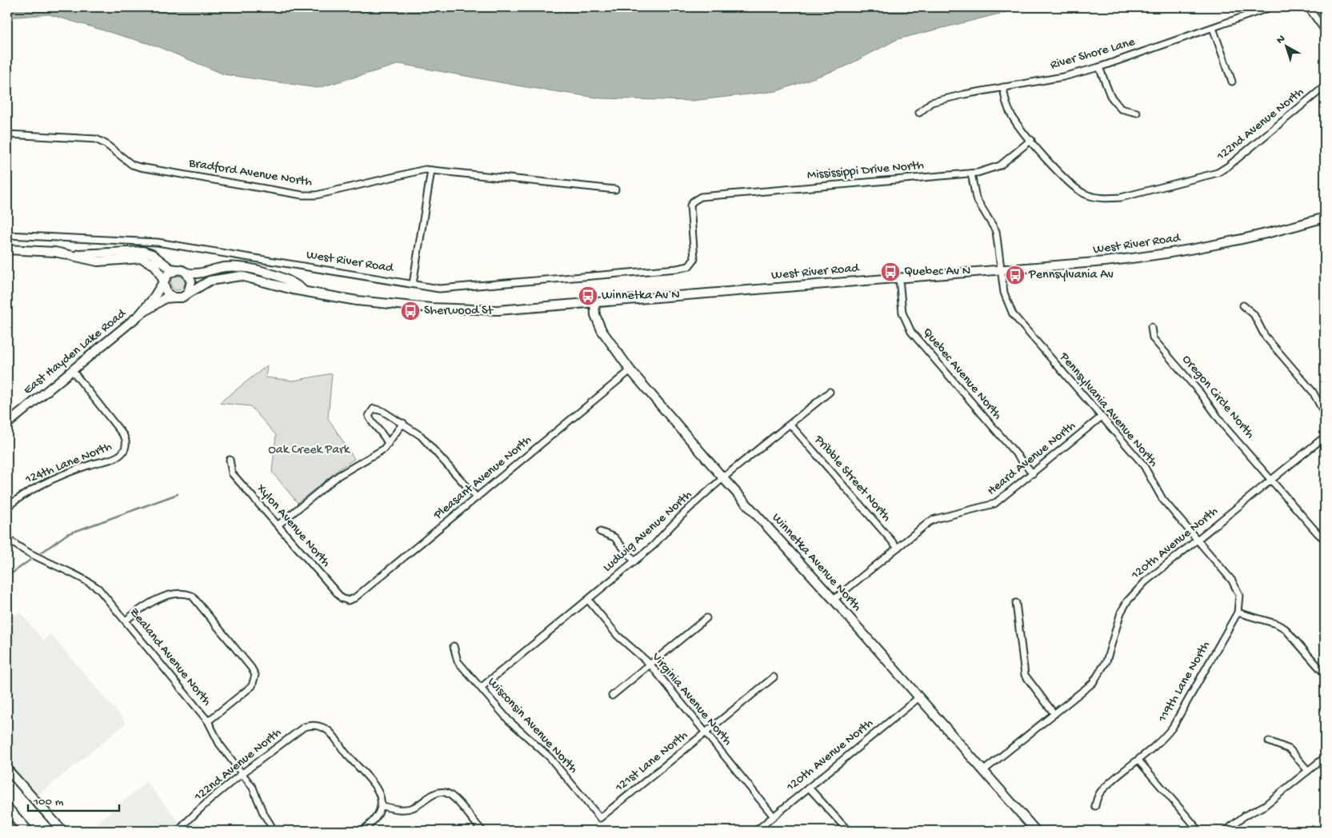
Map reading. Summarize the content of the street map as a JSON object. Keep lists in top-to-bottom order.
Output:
{
  "streets": {
    "main road": ["West River Road", "East Hayden Lake Road", "Winnetka Avenue North"],
    "street": [
      "River Shore Lane",
      "122nd Avenue North",
      "Mississippi Drive North",
      "Bradford Avenue North",
      "Quebec Avenue North",
      "Oregon Circle North",
      "Pennsylvania Avenue North",
      "Heard Avenue North",
      "124th Lane North",
      "Pleasant Avenue North",
      "Pribble Street North",
      "Xylon Avenue North",
      "Ludwig Avenue North",
      "120th Avenue North",
      "Zealand Avenue North",
      "119th Lane North",
      "Virginia Avenue North",
      "Wisconsin Avenue North",
      "121st Lane North"
    ]
  },
  "crossings": [
    ["River Shore Lane", "122nd Avenue North"],
    ["122nd Avenue North", "Mississippi Drive North"],
    ["122nd Avenue North", "Zealand Avenue North"],
    ["Mississippi Drive North", "West River Road"],
    ["Mississippi Drive North", "Pennsylvania Avenue North"],
    ["West River Road", "East Hayden Lake Road"],
    ["West River Road", "Quebec Avenue North"],
    ["West River Road", "Pennsylvania Avenue North"],
    ["West River Road", "Winnetka Avenue North"],
    ["East Hayden Lake Road", "124th Lane North"],
    ["Quebec Avenue North", "Heard Avenue North"],
    ["Oregon Circle North", "120th Avenue North"],
    ["Pennsylvania Avenue North", "Heard Avenue North"],
    ["Pennsylvania Avenue North", "120th Avenue North"],
    ["Pennsylvania Avenue North", "119th Lane North"],
    ["Heard Avenue North", "Pribble Street North"],
    ["Heard Avenue North", "Winnetka Avenue North"],
    ["Pleasant Avenue North", "Xylon Avenue North"],
    ["Pleasant Avenue North", "Winnetka Avenue North"],
    ["Pribble Street North", "Ludwig Avenue North"],
    ["Ludwig Avenue North", "Winnetka Avenue North"],
    ["Ludwig Avenue North", "Virginia Avenue North"],
    ["Ludwig Avenue North", "Wisconsin Avenue North"],
    ["120th Avenue North", "Winnetka Avenue North"],
    ["120th Avenue North", "Virginia Avenue North"],
    ["Virginia Avenue North", "121st Lane North"],
    ["Wisconsin Avenue North", "121st Lane North"]
  ],
  "parks": ["Oak Creek Park"],
  "places": {
    "bus stop": [
      "Quebec Av N",
      "Pennsylvania Av",
      "Winnetka Av N",
      "Sherwood St"
    ]
  },
  "scale_bar": "100 m",
  "north": "top left"
}
